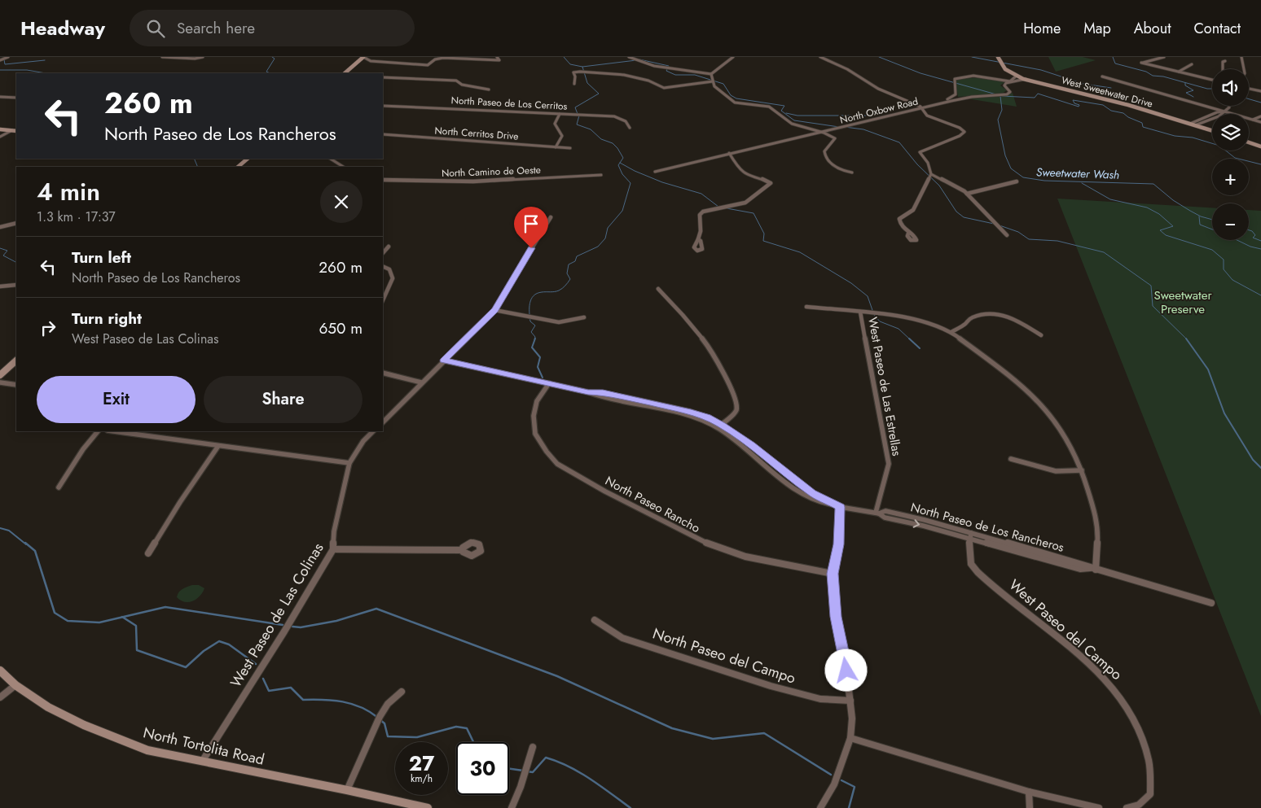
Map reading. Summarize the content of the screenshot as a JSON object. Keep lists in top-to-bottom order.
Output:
{
  "streets": {
    "street": [
      "West Sweetwater Drive",
      "North Paseo de Los Cerritos",
      "North Oxbow Road",
      "North Cerritos Drive",
      "North Camino de Oeste",
      "West Paseo de Las Estrellas",
      "North Paseo Rancho",
      "North Paseo de Los Rancheros",
      "West Paseo de Las Colinas",
      "West Paseo del Campo",
      "North Paseo del Campo",
      "North Tortolita Road"
    ]
  },
  "crossings": [
    ["West Sweetwater Drive", "North Oxbow Road"],
    ["West Paseo de Las Estrellas", "North Paseo de Los Rancheros"],
    ["North Paseo Rancho", "North Paseo de Los Rancheros"],
    ["North Paseo de Los Rancheros", "West Paseo del Campo"],
    ["West Paseo de Las Colinas", "North Tortolita Road"]
  ],
  "water": ["Sweetwater Wash"],
  "parks": ["Sweetwater Preserve"],
  "page": {
    "header": "Headway",
    "search": "Search here",
    "nav": [
      "Home",
      "Map",
      "About",
      "Contact"
    ],
    "map_buttons": ["+", "−"],
    "turn": ["260 m", "North Paseo de Los Rancheros"],
    "heading": ["4 min", "1.3 km · 17:37"],
    "list": [
      {
        "name": "Turn left",
        "note": "North Paseo de Los Rancheros",
        "value": "260 m"
      },
      {
        "name": "Turn right",
        "note": "West Paseo de Las Colinas",
        "value": "650 m"
      }
    ],
    "buttons": ["Exit", "Share"],
    "speed": "27 km/h",
    "limit": "30"
  }
}
